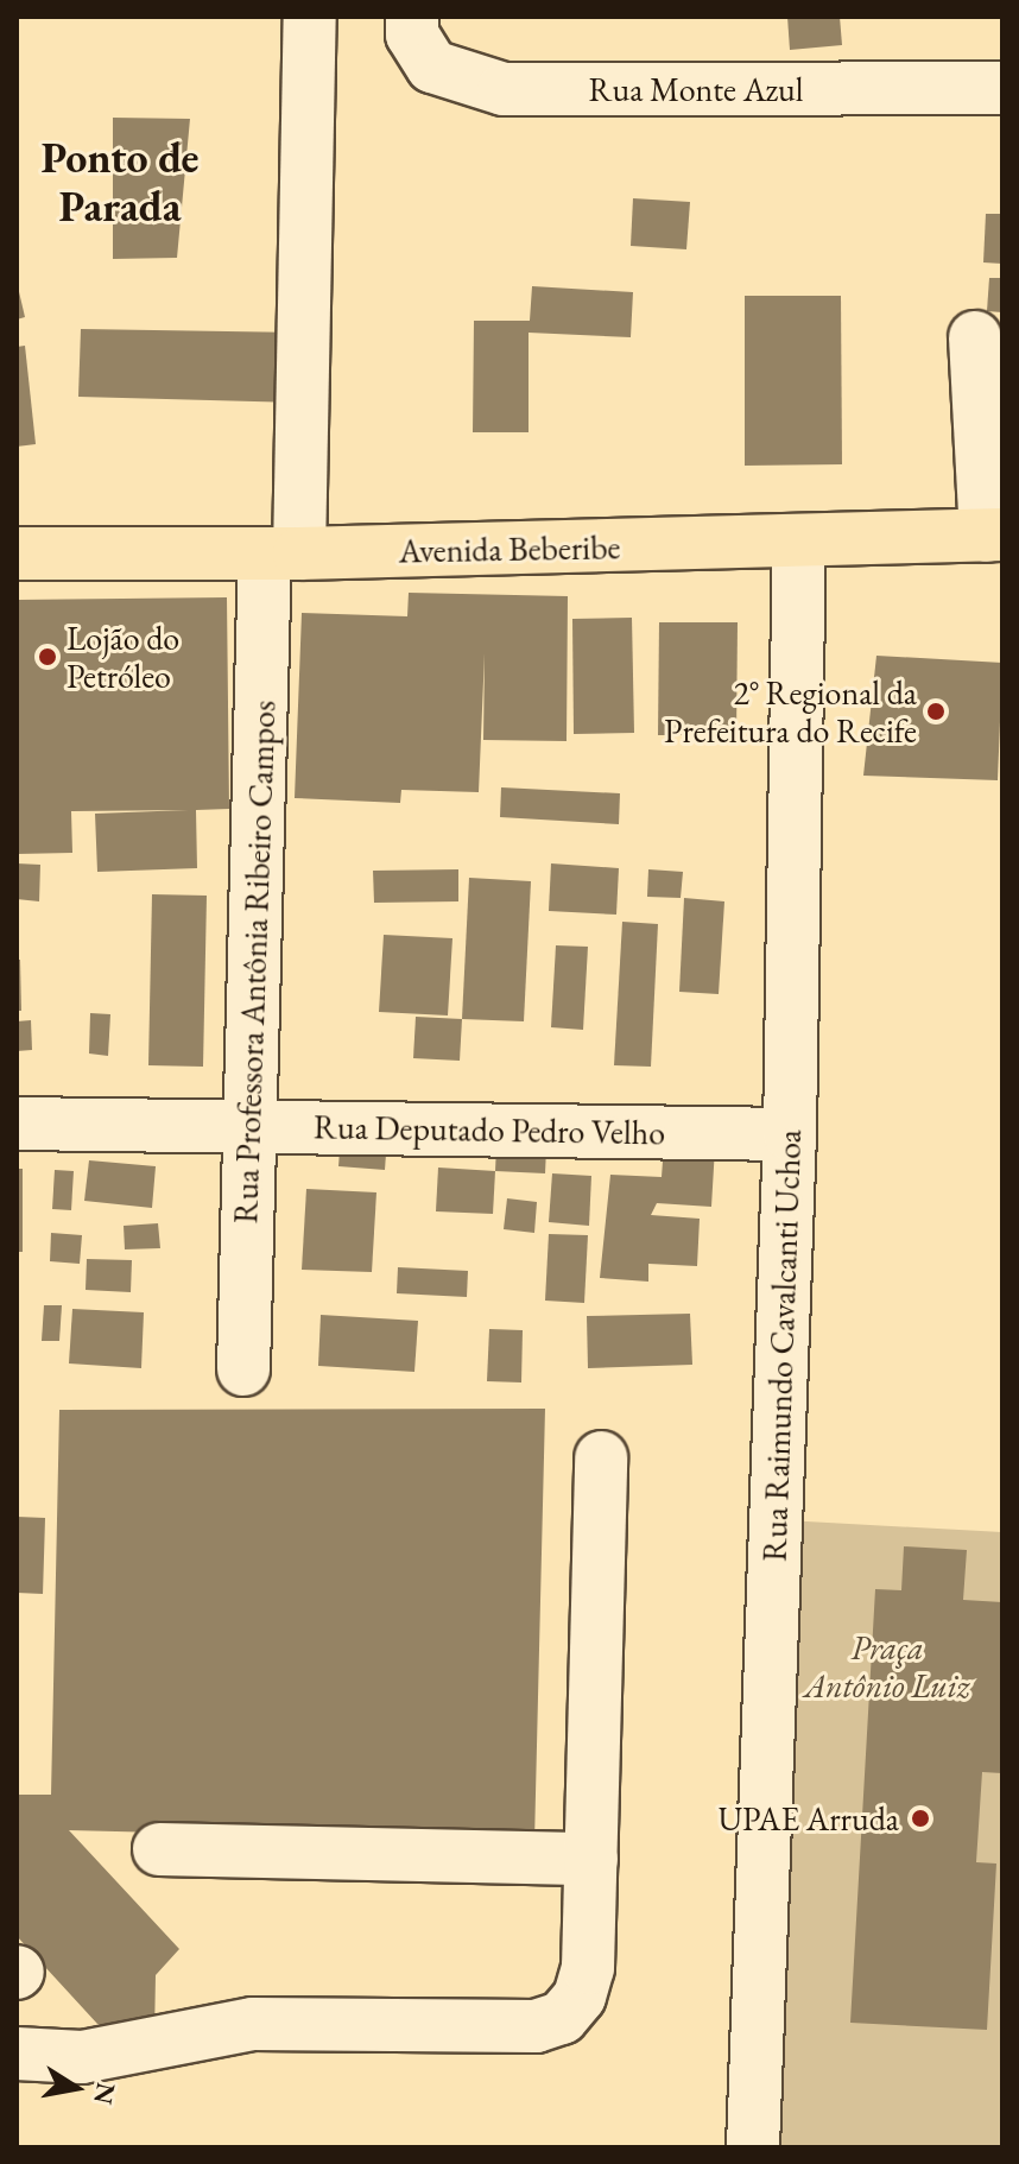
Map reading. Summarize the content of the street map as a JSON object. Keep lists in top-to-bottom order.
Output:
{
  "streets": {
    "main road": ["Avenida Beberibe"],
    "street": [
      "Rua Monte Azul",
      "Rua Professora Antônia Ribeiro Campos",
      "Rua Deputado Pedro Velho",
      "Rua Raimundo Cavalcanti Uchoa"
    ]
  },
  "crossings": [
    ["Avenida Beberibe", "Rua Professora Antônia Ribeiro Campos"],
    ["Avenida Beberibe", "Rua Raimundo Cavalcanti Uchoa"],
    ["Rua Professora Antônia Ribeiro Campos", "Rua Deputado Pedro Velho"],
    ["Rua Deputado Pedro Velho", "Rua Raimundo Cavalcanti Uchoa"]
  ],
  "districts": ["Ponto de Parada"],
  "parks": ["Praça Antônio Luiz"],
  "places": ["Lojão do Petróleo", "2° Regional da Prefeitura do Recife", "UPAE Arruda"],
  "north": "right"
}
